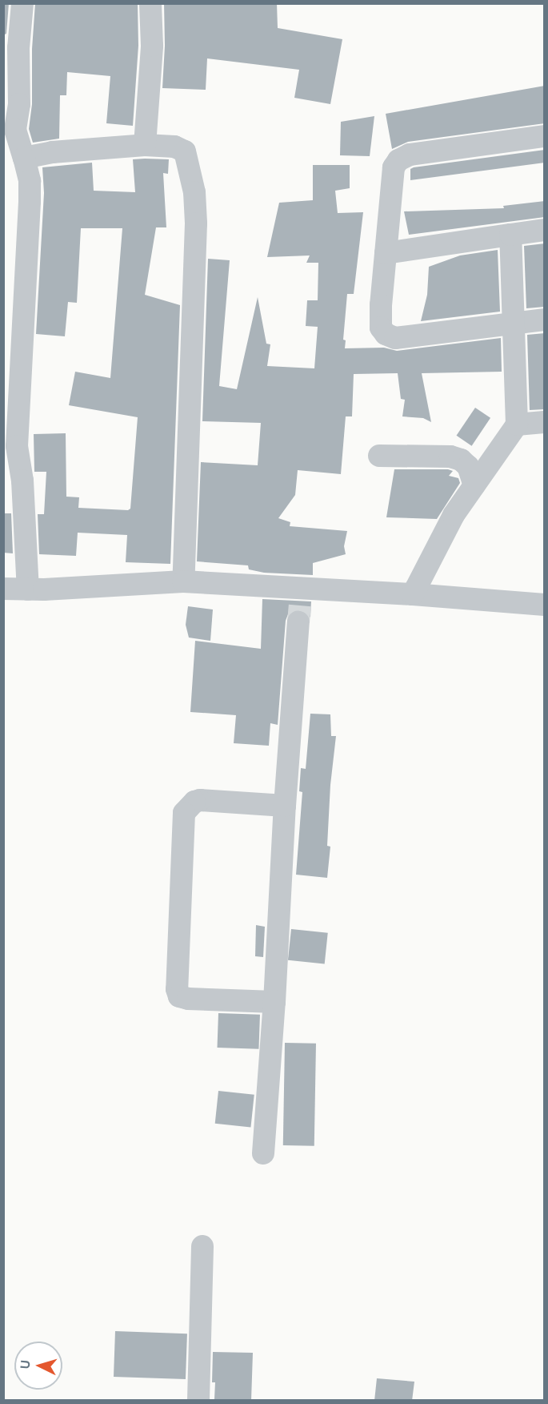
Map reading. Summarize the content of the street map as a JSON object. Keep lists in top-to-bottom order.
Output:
{
  "north": "left"
}
